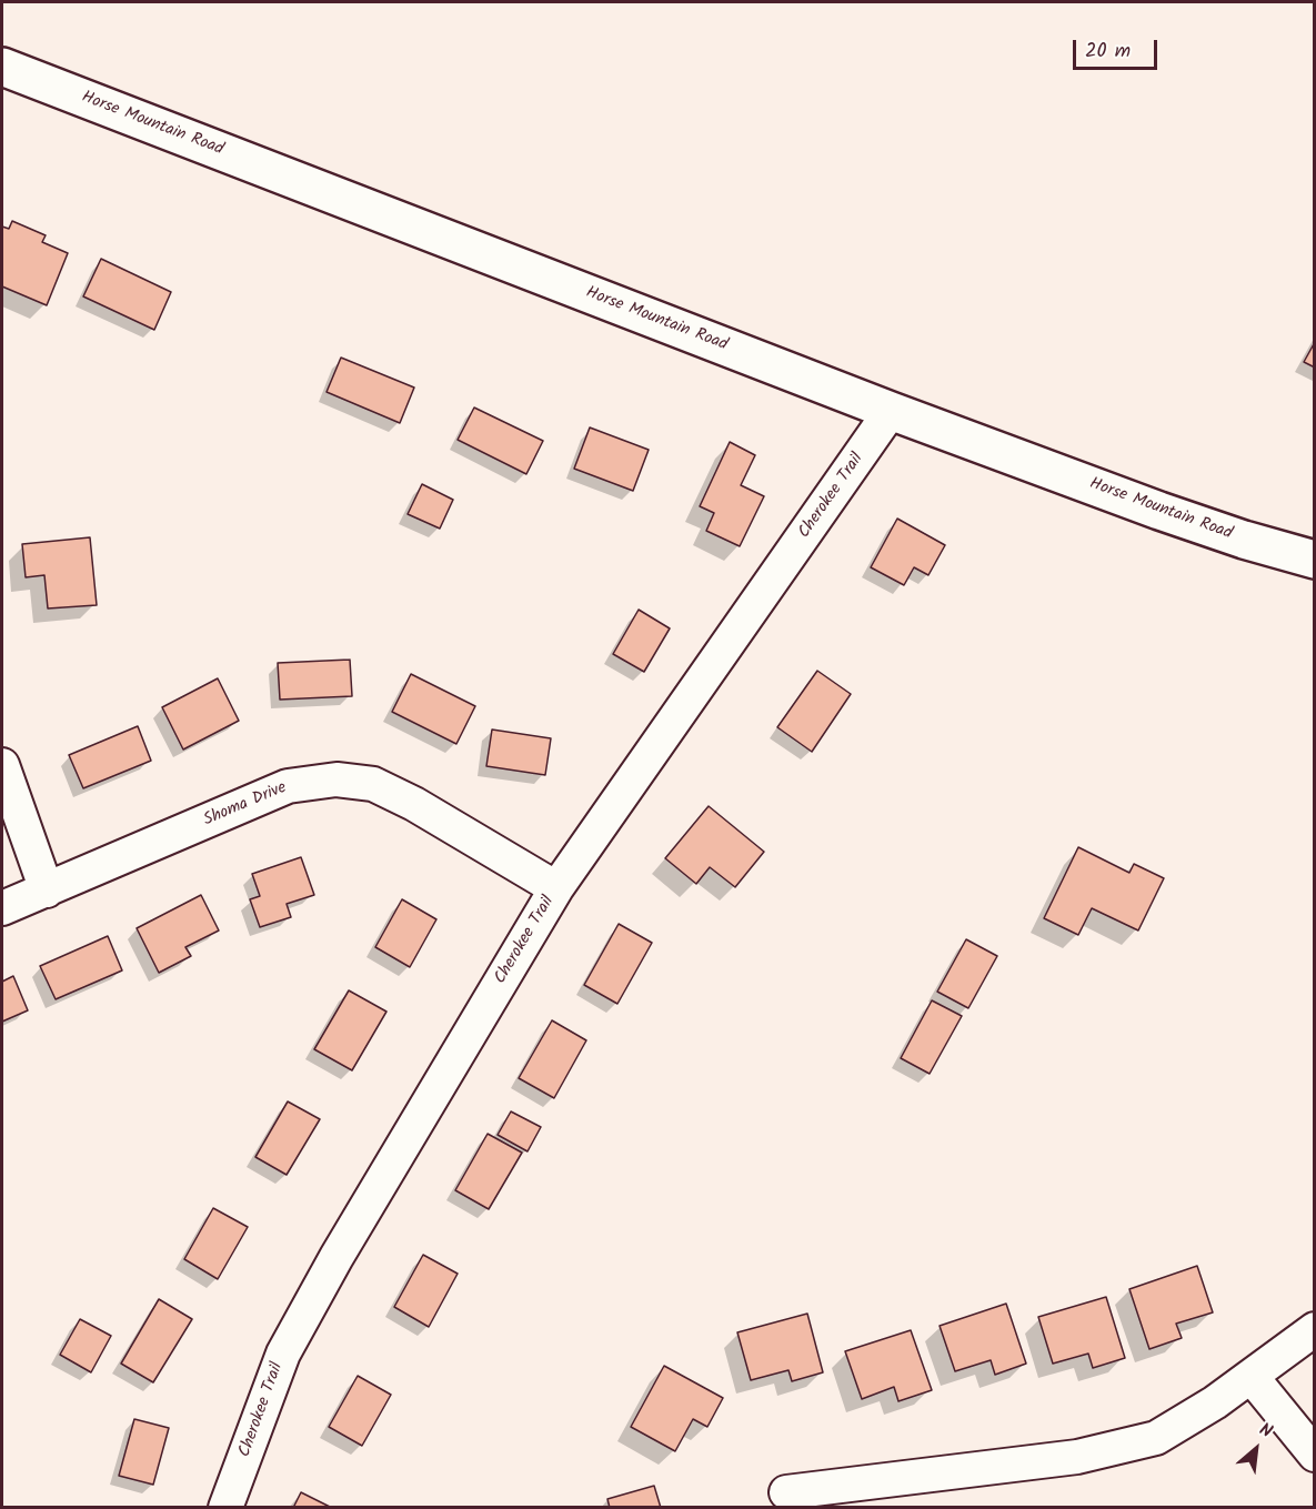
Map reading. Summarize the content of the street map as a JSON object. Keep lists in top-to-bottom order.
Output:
{
  "streets": {
    "street": ["Horse Mountain Road", "Cherokee Trail", "Shoma Drive"]
  },
  "crossings": [
    ["Horse Mountain Road", "Cherokee Trail"],
    ["Cherokee Trail", "Shoma Drive"]
  ],
  "scale_bar": "20 m",
  "north": "top right"
}
